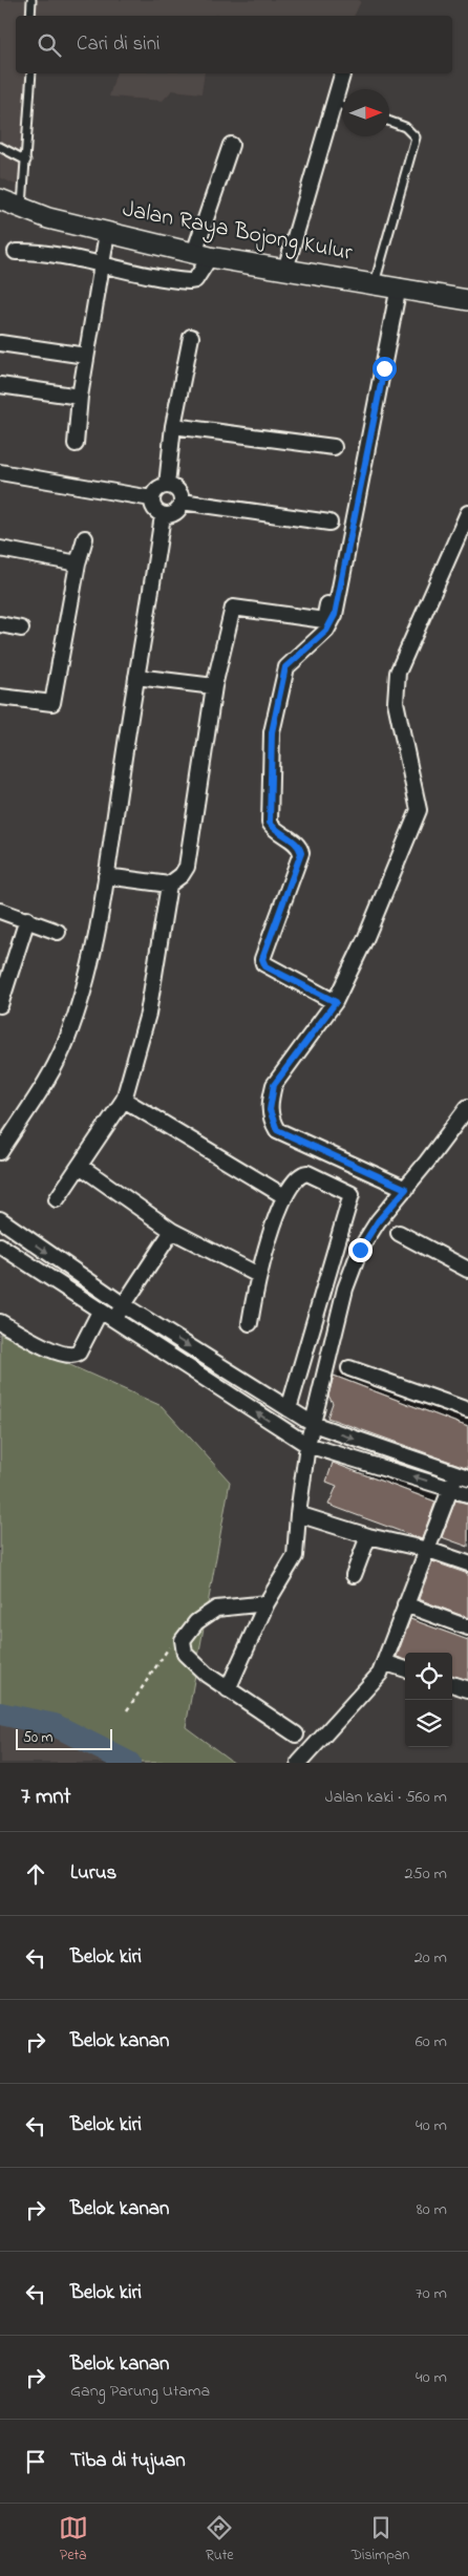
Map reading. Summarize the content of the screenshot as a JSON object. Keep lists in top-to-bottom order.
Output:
{
  "streets": {
    "main road": ["Jalan Raya Bojong Kulur"]
  },
  "scale_bar": "50 m",
  "north": "right",
  "page": {
    "search": "Cari di sini",
    "scale": "50 m",
    "heading": ["7 mnt", "Jalan kaki · 560 m"],
    "list": [
      ["Lurus", "250 m"],
      ["Belok kiri", "20 m"],
      ["Belok kanan", "60 m"],
      ["Belok kiri", "40 m"],
      ["Belok kanan", "80 m"],
      ["Belok kiri", "70 m"],
      ["Belok kanan", "Gang Parung Utama", "40 m"],
      "Tiba di tujuan"
    ],
    "nav": ["Peta", "Rute", "Disimpan"]
  }
}
